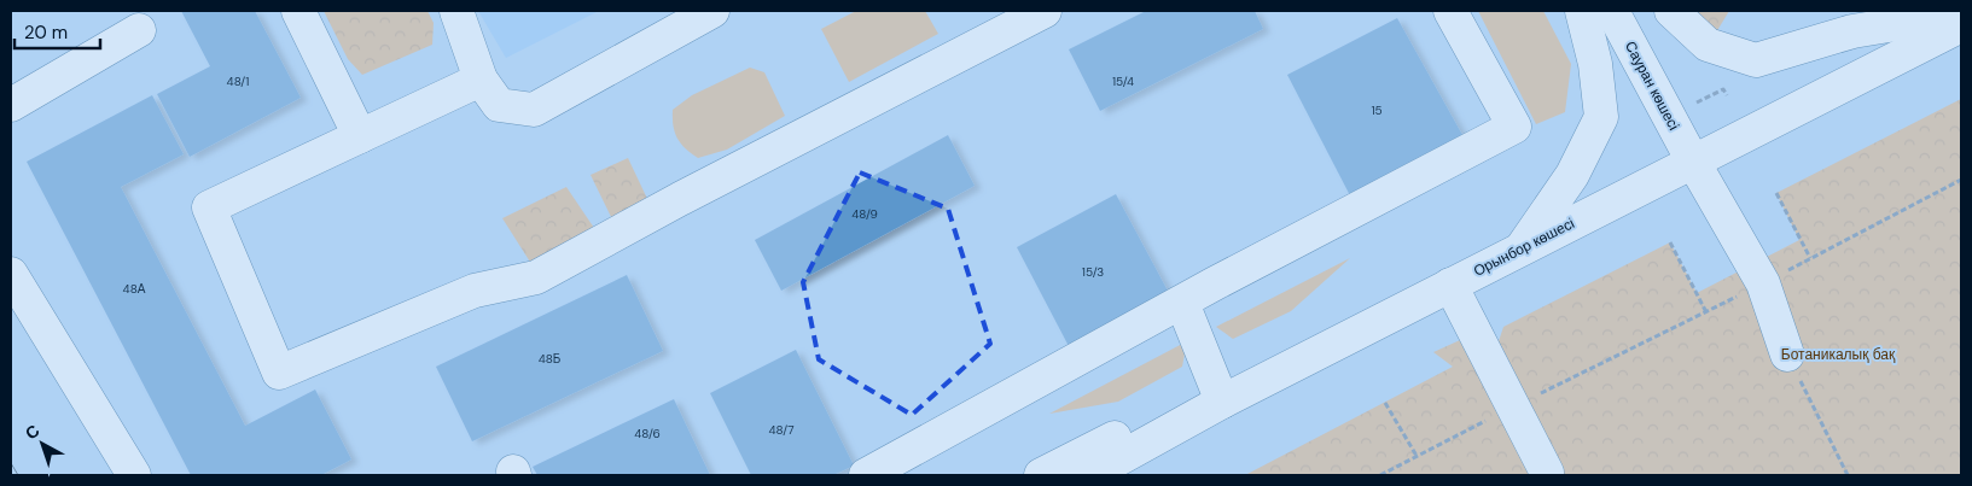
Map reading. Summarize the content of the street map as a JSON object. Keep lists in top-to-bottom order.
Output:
{
  "streets": {
    "street": ["Сауран көшесі", "Орынбор көшесі"]
  },
  "crossings": [
    ["Сауран көшесі", "Орынбор көшесі"]
  ],
  "parks": ["Ботаникалық бақ"],
  "house_numbers": [
    "48/1",
    "15/4",
    "15",
    "48/9",
    "15/3",
    "48А",
    "48Б",
    "48/7",
    "48/6"
  ],
  "scale_bar": "20 m",
  "north": "top left"
}
